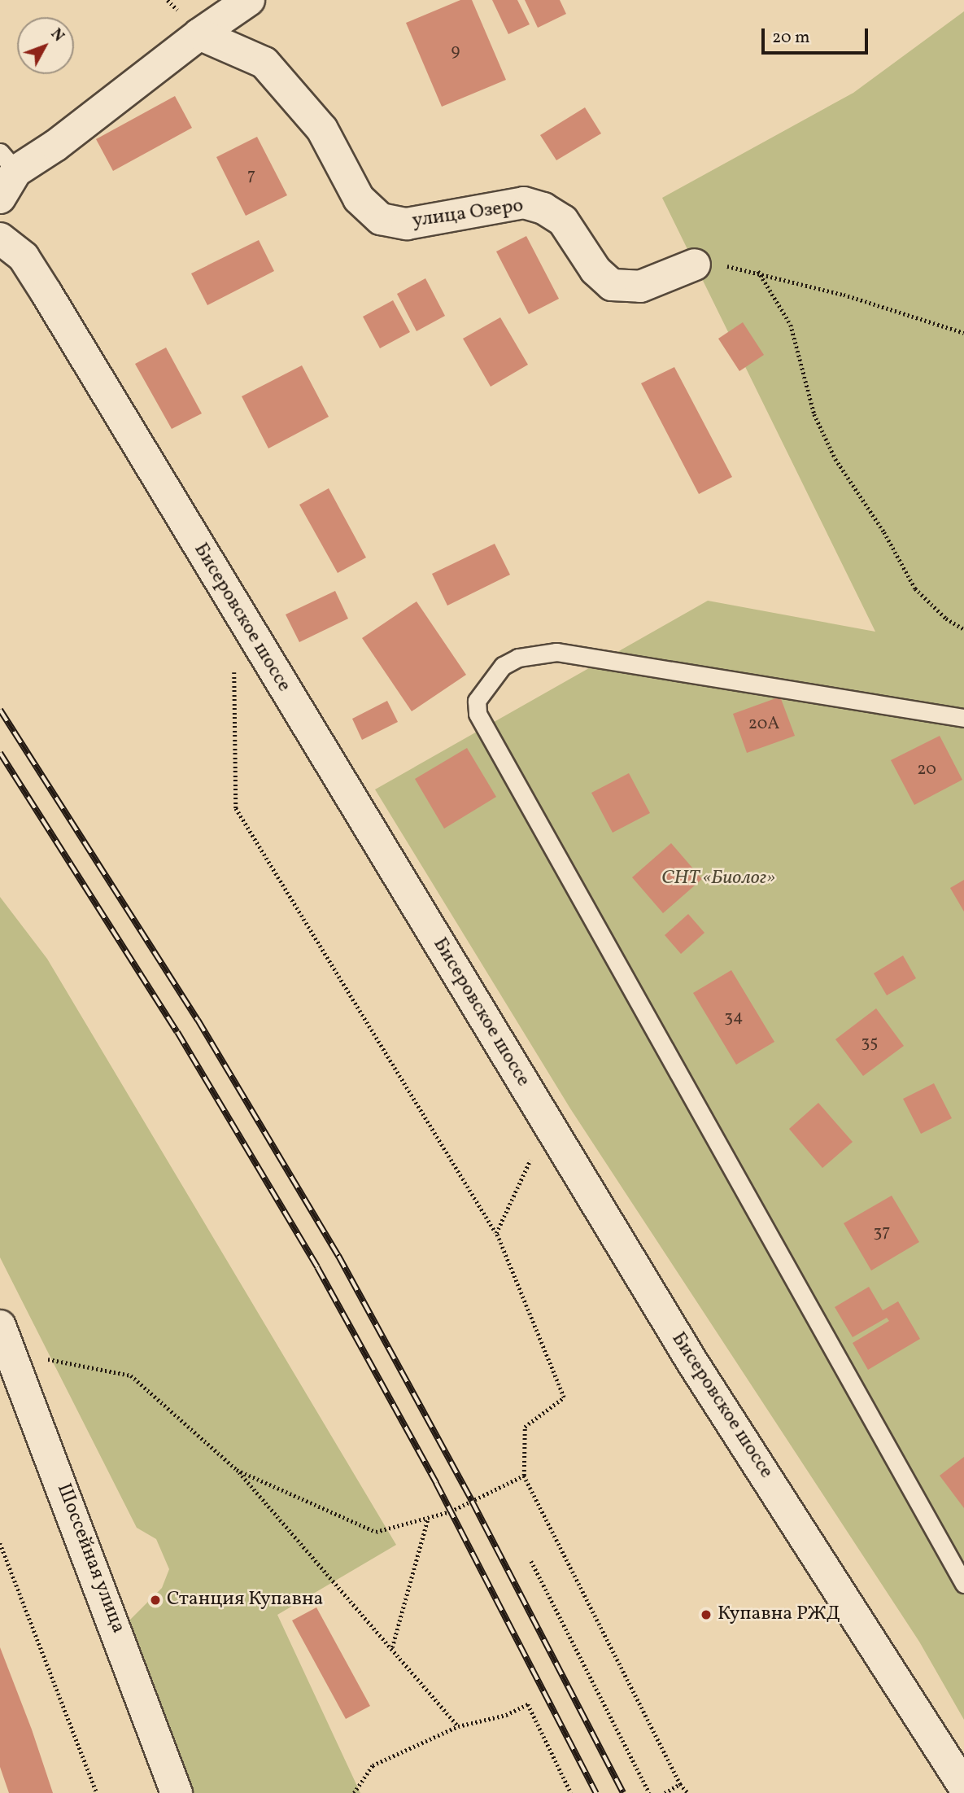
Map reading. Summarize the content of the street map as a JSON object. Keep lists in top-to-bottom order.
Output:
{
  "streets": {
    "main road": ["улица Озеро", "Бисеровское шоссе", "Шоссейная улица"]
  },
  "parks": ["СНТ «Биолог»"],
  "places": ["Станция Купавна", "Купавна РЖД"],
  "house_numbers": [
    "9",
    "7",
    "20А",
    "20",
    "34",
    "35",
    "37"
  ],
  "scale_bar": "20 m",
  "north": "top right"
}
